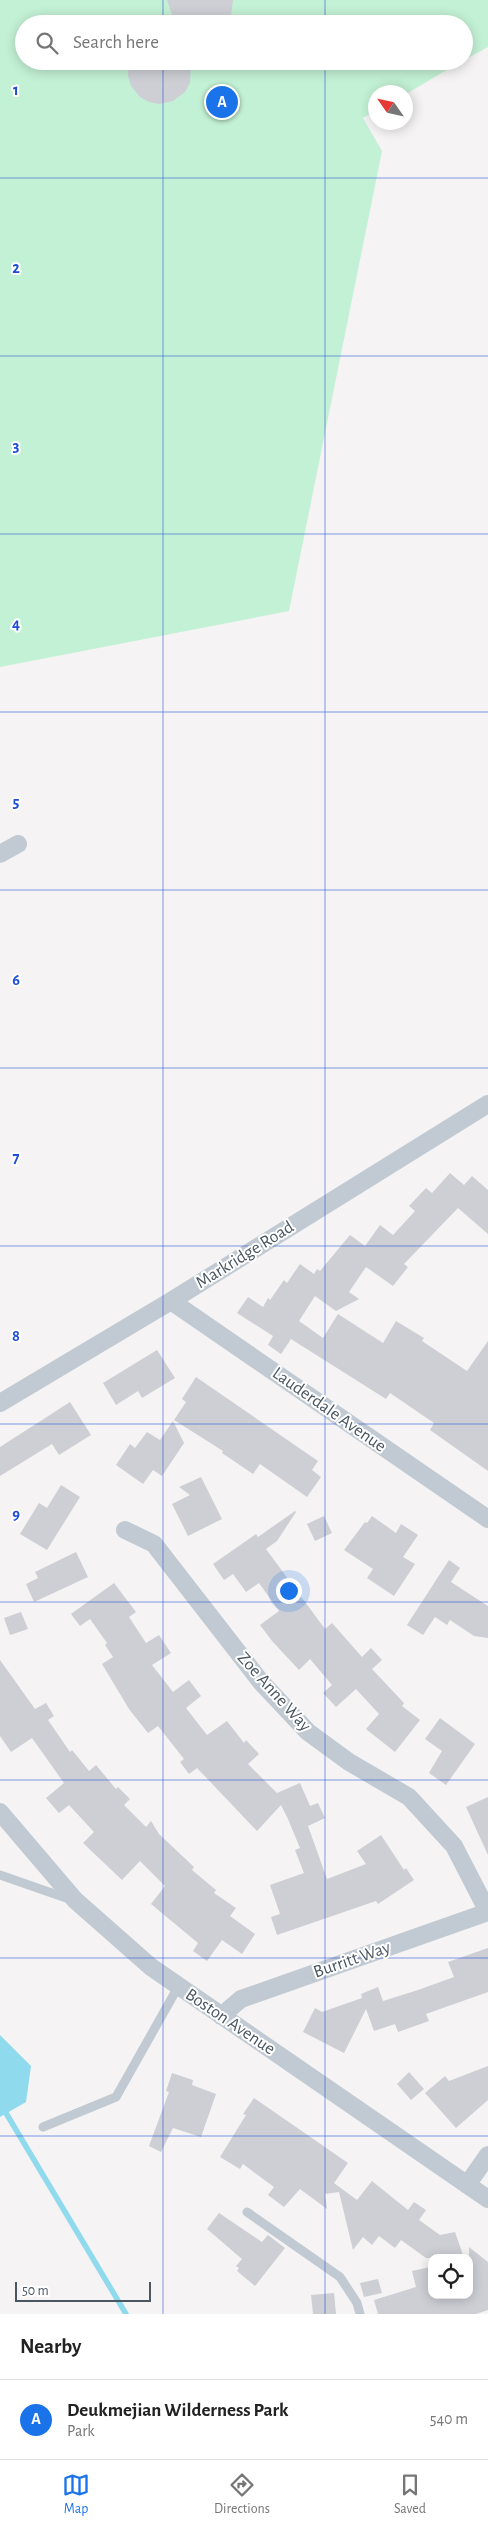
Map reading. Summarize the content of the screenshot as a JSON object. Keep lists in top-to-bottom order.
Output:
{
  "streets": {
    "street": [
      "Markridge Road",
      "Lauderdale Avenue",
      "Zoe Anne Way",
      "Burritt Way",
      "Boston Avenue"
    ]
  },
  "crossings": [
    ["Markridge Road", "Lauderdale Avenue"],
    ["Zoe Anne Way", "Burritt Way"],
    ["Burritt Way", "Boston Avenue"]
  ],
  "scale_bar": "50 m",
  "north": "top left",
  "page": {
    "search": "Search here",
    "pins": "A",
    "scale": "50 m",
    "heading": "Nearby",
    "list": [
      {
        "mark": "A",
        "name": "Deukmejian Wilderness Park",
        "note": "Park",
        "value": "540 m"
      }
    ],
    "nav": ["Map", "Directions", "Saved"]
  },
  "grid": {
    "rows": [
      "1",
      "2",
      "3",
      "4",
      "5",
      "6",
      "7",
      "8",
      "9"
    ]
  }
}
